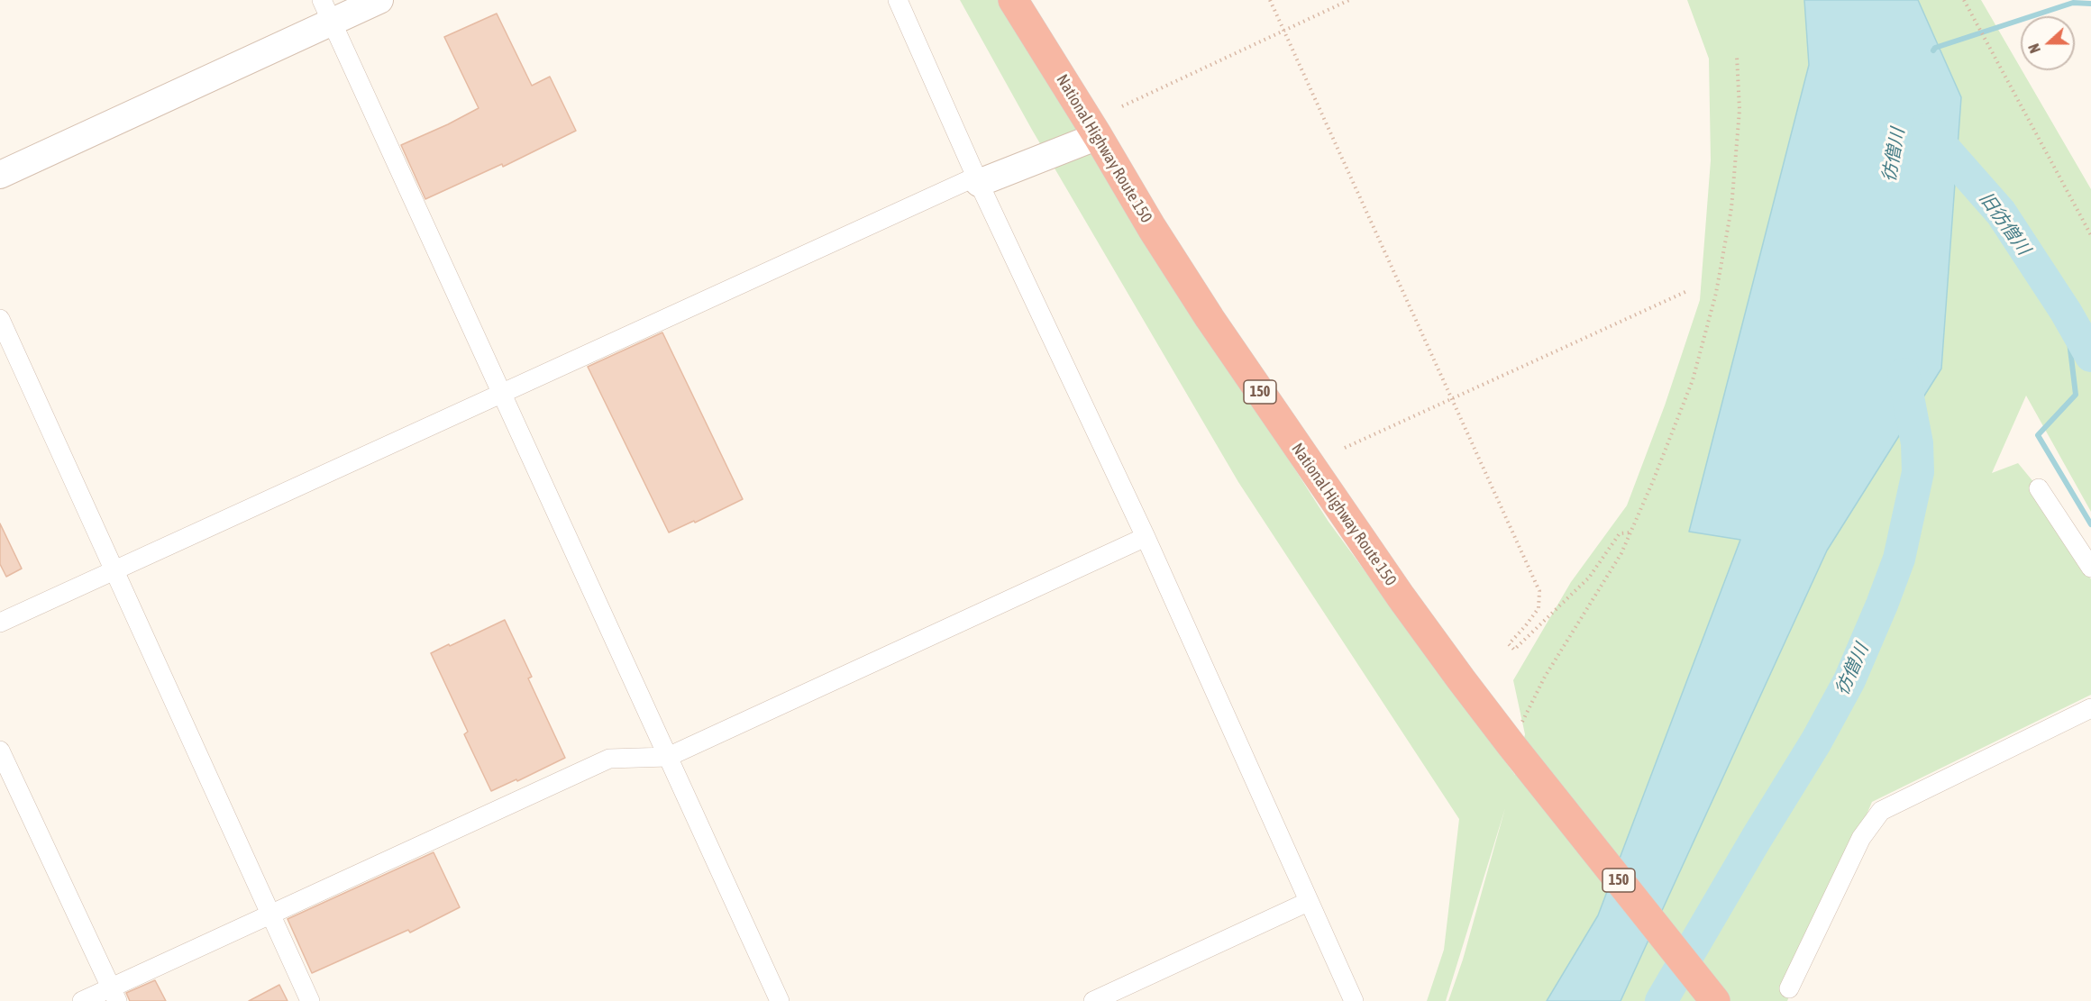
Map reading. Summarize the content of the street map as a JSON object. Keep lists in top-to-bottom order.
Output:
{
  "streets": {
    "highway": ["National Highway Route 150", "150"]
  },
  "water": ["彷僧川", "旧彷僧川"],
  "north": "left"
}
